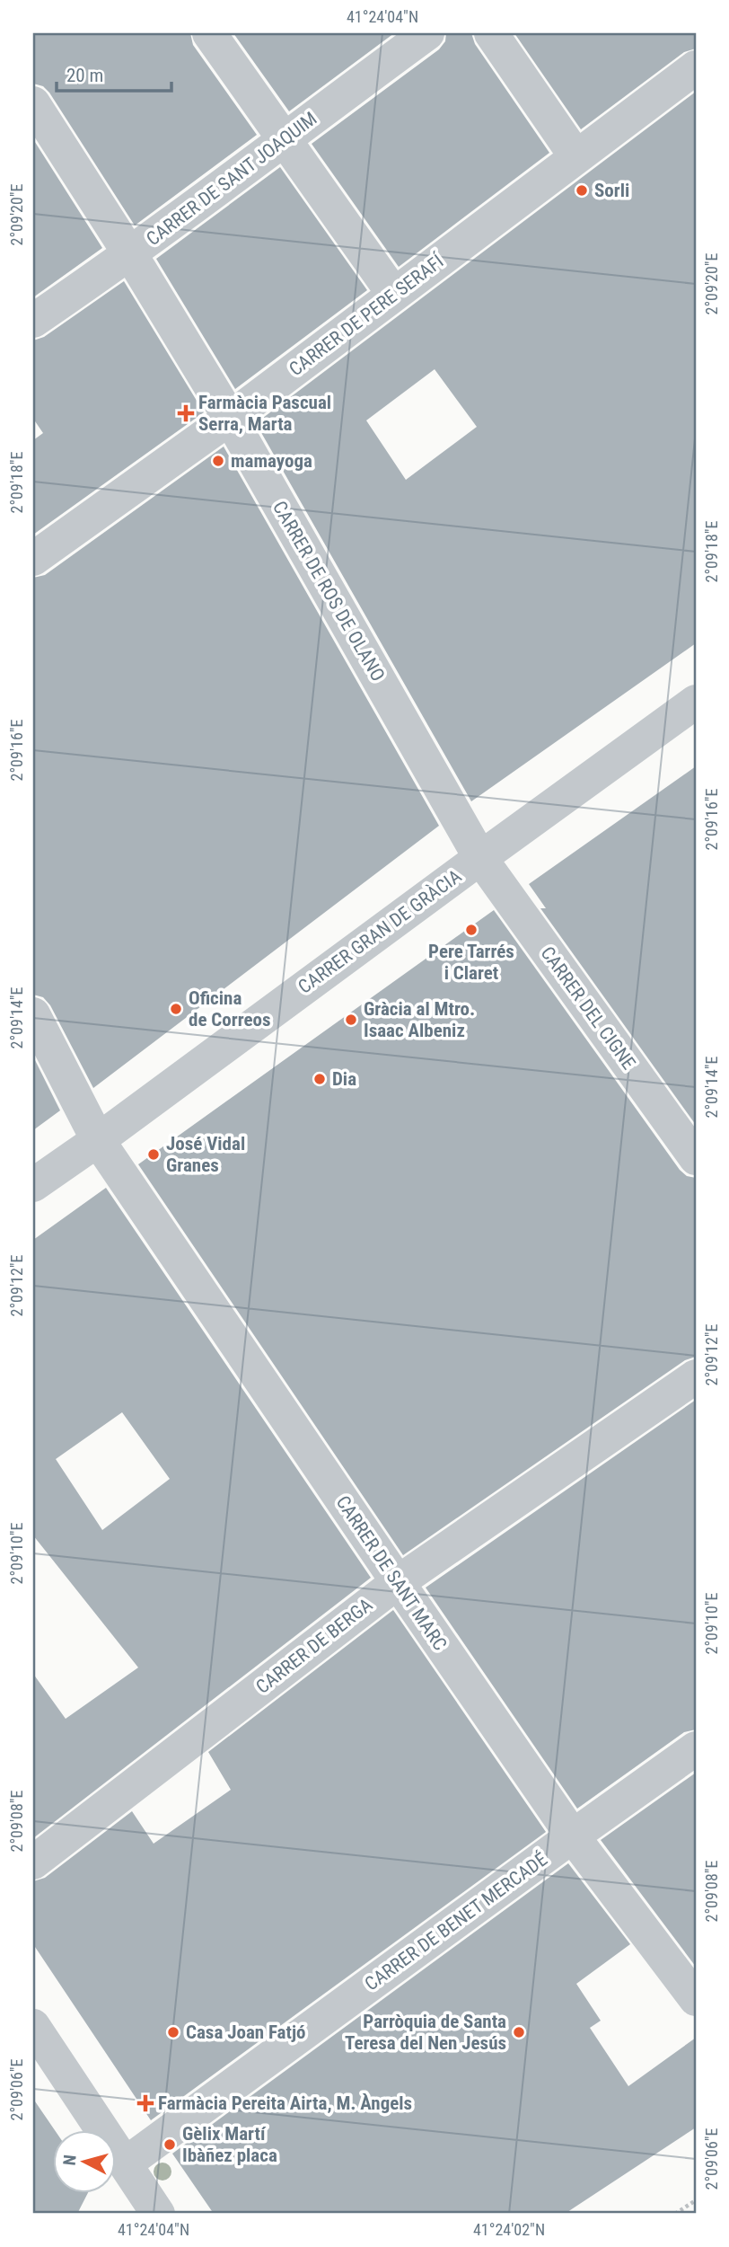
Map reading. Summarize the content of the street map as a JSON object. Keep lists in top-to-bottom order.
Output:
{
  "streets": {
    "street": [
      "CARRER DE SANT JOAQUIM",
      "CARRER DE PERE SERAFÍ",
      "CARRER DE ROS DE OLANO",
      "CARRER GRAN DE GRÀCIA",
      "CARRER DEL CIGNE",
      "CARRER DE SANT MARC",
      "CARRER DE BERGA",
      "CARRER DE BENET MERCADÉ"
    ]
  },
  "crossings": [
    ["CARRER DE SANT JOAQUIM", "CARRER DE ROS DE OLANO"],
    ["CARRER DE PERE SERAFÍ", "CARRER DE ROS DE OLANO"],
    ["CARRER DE ROS DE OLANO", "CARRER GRAN DE GRÀCIA"],
    ["CARRER DE ROS DE OLANO", "CARRER DEL CIGNE"],
    ["CARRER GRAN DE GRÀCIA", "CARRER DEL CIGNE"],
    ["CARRER GRAN DE GRÀCIA", "CARRER DE SANT MARC"],
    ["CARRER DE SANT MARC", "CARRER DE BERGA"],
    ["CARRER DE SANT MARC", "CARRER DE BENET MERCADÉ"]
  ],
  "places": {
    "other": [
      "Sorli",
      "mamayoga",
      "Pere Tarrés i Claret",
      "Oficina de Correos",
      "Gràcia al Mtro. Isaac Albeniz",
      "Dia",
      "José Vidal Granes",
      "Casa Joan Fatjó",
      "Parròquia de Santa Teresa del Nen Jesús",
      "Gèlix Martí Ibàñez placa"
    ],
    "health": ["Farmàcia Pascual Serra, Marta", "Farmàcia Pereita Airta, M. Àngels"]
  },
  "scale_bar": "20 m",
  "north": "left",
  "coordinates": [
    "41°24'04\"N",
    "2°09'20\"E",
    "2°09'18\"E",
    "2°09'16\"E",
    "2°09'14\"E",
    "2°09'12\"E",
    "2°09'10\"E",
    "2°09'08\"E",
    "2°09'06\"E",
    "41°24'02\"N"
  ]
}
